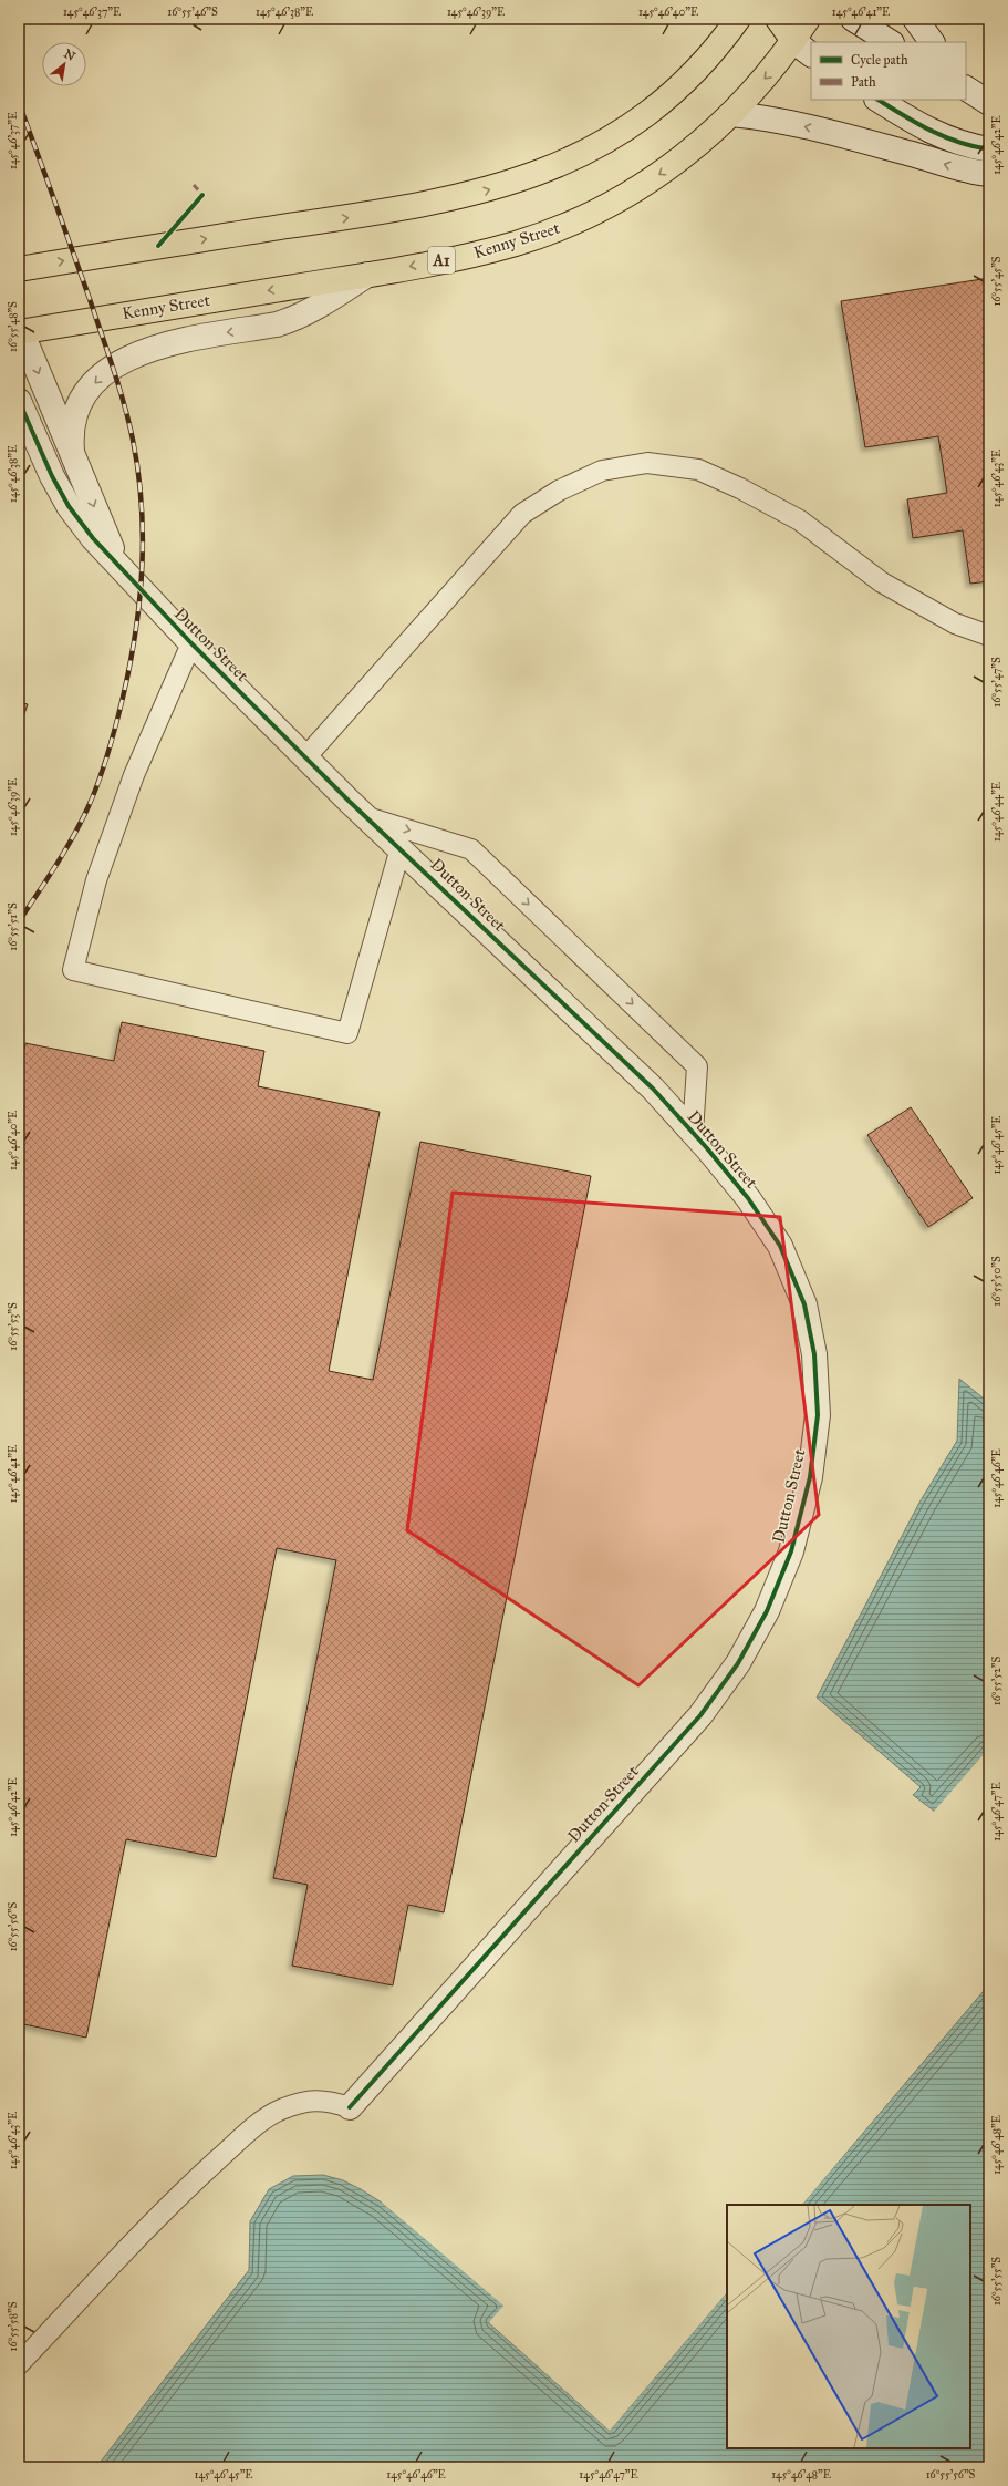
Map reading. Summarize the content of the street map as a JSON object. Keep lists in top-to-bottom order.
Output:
{
  "streets": {
    "highway": ["Kenny Street", "A1"],
    "street": ["Dutton Street"]
  },
  "crossings": [
    ["Kenny Street", "Dutton Street"]
  ],
  "legend": ["Cycle path", "Path"],
  "north": "top right",
  "coordinates": [
    "145°46'37\"E",
    "16°55'46\"S",
    "145°46'38\"E",
    "145°46'39\"E",
    "145°46'40\"E",
    "145°46'41\"E",
    "145°46'42\"E",
    "16°55'45\"S",
    "16°55'48\"S",
    "145°46'43\"E",
    "16°55'47\"S",
    "145°46'44\"E",
    "16°55'51\"S",
    "145°46'45\"E",
    "16°55'50\"S",
    "16°55'53\"S",
    "145°46'46\"E",
    "16°55'52\"S",
    "145°46'47\"E",
    "16°55'56\"S",
    "145°46'48\"E",
    "16°55'55\"S",
    "16°55'58\"S"
  ]
}
